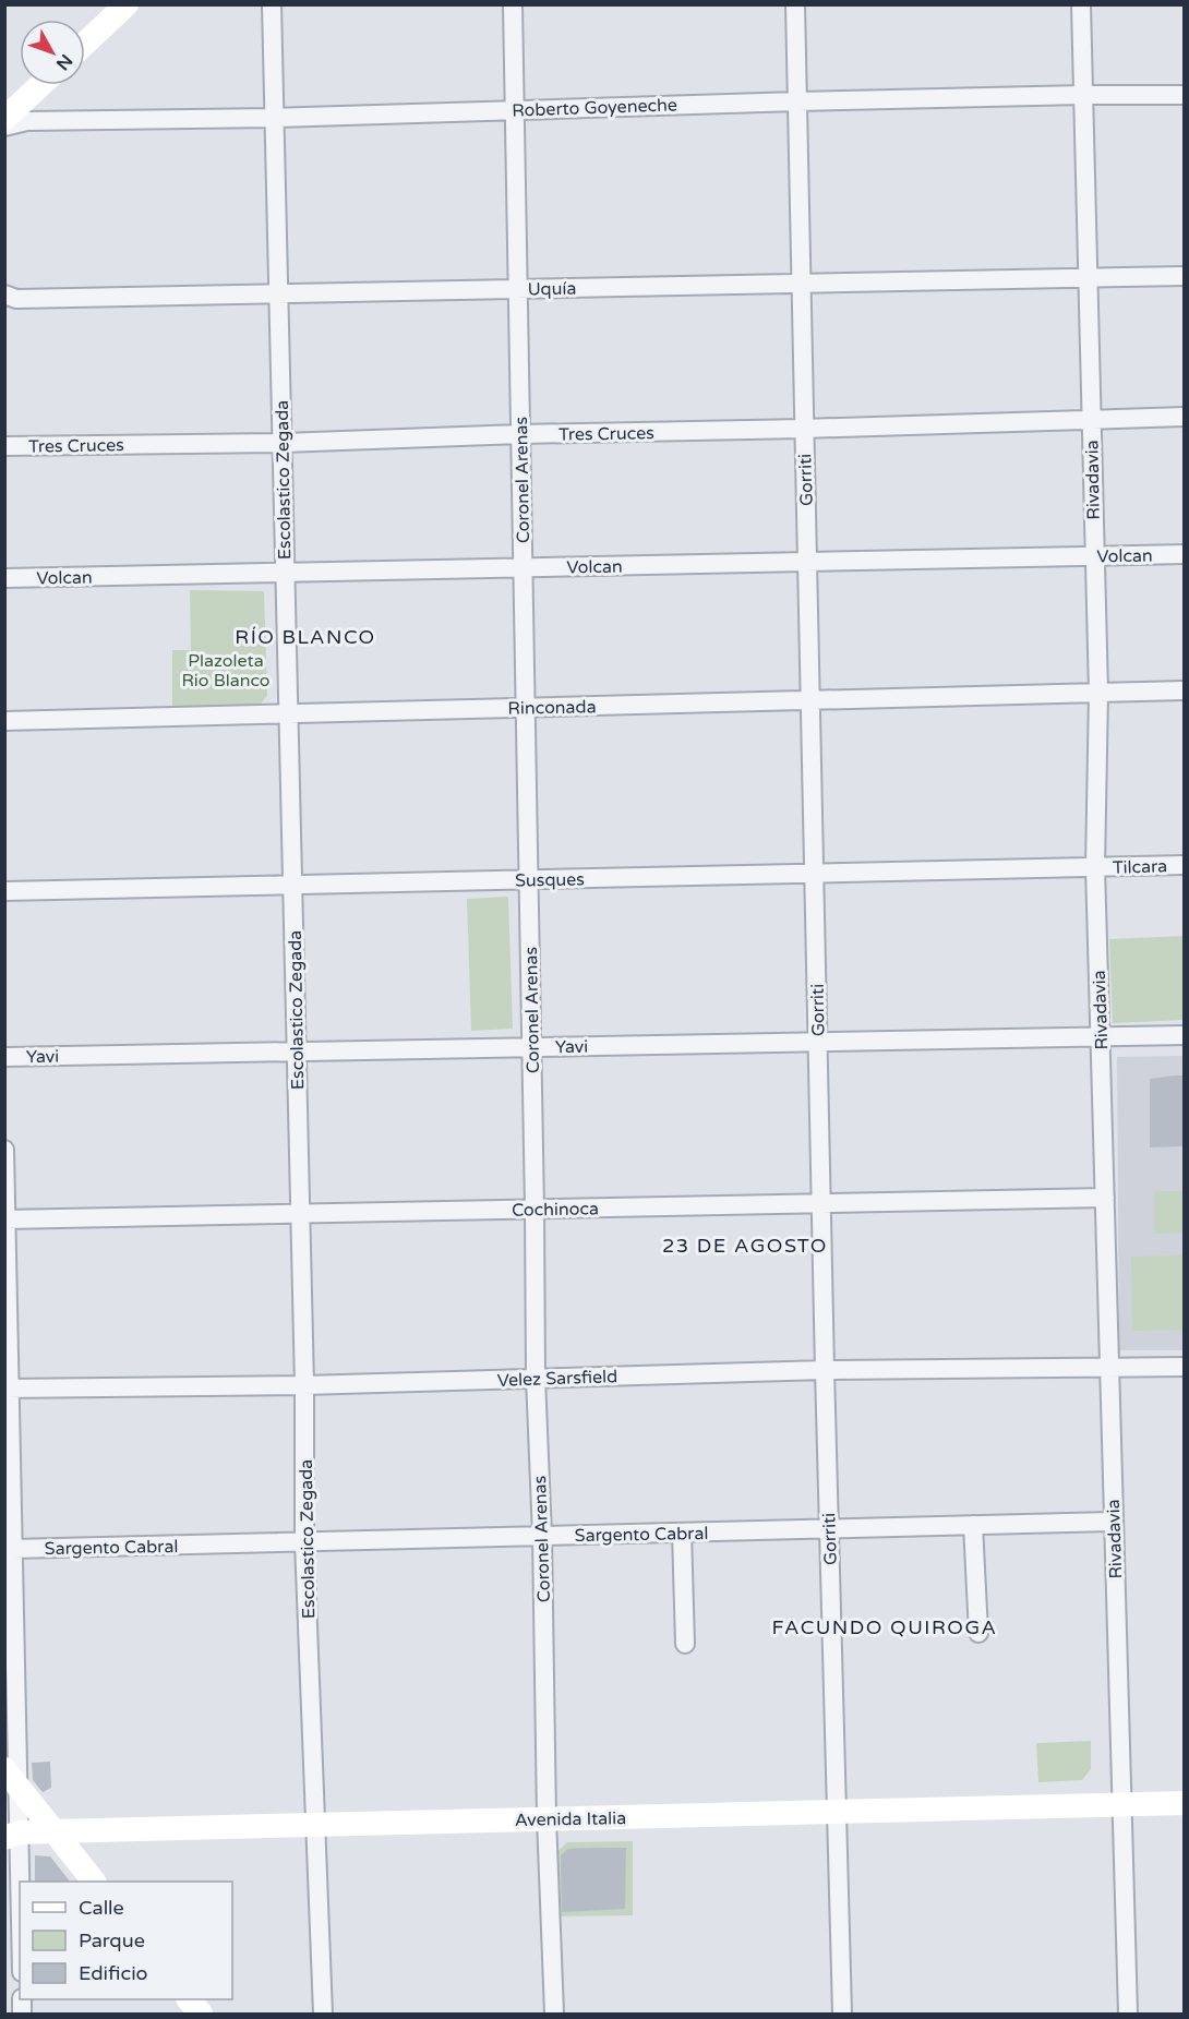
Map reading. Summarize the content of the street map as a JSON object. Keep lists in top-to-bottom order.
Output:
{
  "streets": {
    "main road": ["Avenida Italia"],
    "street": [
      "Roberto Goyeneche",
      "Uquía",
      "Tres Cruces",
      "Escolastico Zegada",
      "Coronel Arenas",
      "Gorriti",
      "Rivadavia",
      "Volcan",
      "Rinconada",
      "Tilcara",
      "Susques",
      "Yavi",
      "Cochinoca",
      "Velez Sarsfield",
      "Sargento Cabral"
    ]
  },
  "crossings": [
    ["Roberto Goyeneche", "Escolastico Zegada"],
    ["Roberto Goyeneche", "Coronel Arenas"],
    ["Roberto Goyeneche", "Gorriti"],
    ["Roberto Goyeneche", "Rivadavia"],
    ["Uquía", "Escolastico Zegada"],
    ["Uquía", "Coronel Arenas"],
    ["Uquía", "Gorriti"],
    ["Uquía", "Rivadavia"],
    ["Tres Cruces", "Escolastico Zegada"],
    ["Tres Cruces", "Coronel Arenas"],
    ["Tres Cruces", "Gorriti"],
    ["Tres Cruces", "Rivadavia"],
    ["Escolastico Zegada", "Volcan"],
    ["Escolastico Zegada", "Rinconada"],
    ["Escolastico Zegada", "Susques"],
    ["Escolastico Zegada", "Yavi"],
    ["Escolastico Zegada", "Cochinoca"],
    ["Escolastico Zegada", "Velez Sarsfield"],
    ["Escolastico Zegada", "Sargento Cabral"],
    ["Escolastico Zegada", "Avenida Italia"],
    ["Coronel Arenas", "Volcan"],
    ["Coronel Arenas", "Rinconada"],
    ["Coronel Arenas", "Susques"],
    ["Coronel Arenas", "Yavi"],
    ["Coronel Arenas", "Cochinoca"],
    ["Coronel Arenas", "Velez Sarsfield"],
    ["Coronel Arenas", "Sargento Cabral"],
    ["Coronel Arenas", "Avenida Italia"],
    ["Gorriti", "Volcan"],
    ["Gorriti", "Rinconada"],
    ["Gorriti", "Susques"],
    ["Gorriti", "Yavi"],
    ["Gorriti", "Cochinoca"],
    ["Gorriti", "Velez Sarsfield"],
    ["Gorriti", "Sargento Cabral"],
    ["Gorriti", "Avenida Italia"],
    ["Rivadavia", "Volcan"],
    ["Rivadavia", "Rinconada"],
    ["Rivadavia", "Tilcara"],
    ["Rivadavia", "Susques"],
    ["Rivadavia", "Yavi"],
    ["Rivadavia", "Cochinoca"],
    ["Rivadavia", "Velez Sarsfield"],
    ["Rivadavia", "Sargento Cabral"],
    ["Rivadavia", "Avenida Italia"],
    ["Tilcara", "Susques"]
  ],
  "districts": ["RÍO BLANCO", "23 DE AGOSTO", "FACUNDO QUIROGA"],
  "parks": ["Plazoleta Rio Blanco"],
  "legend": ["Calle", "Parque", "Edificio"],
  "north": "bottom right"
}
